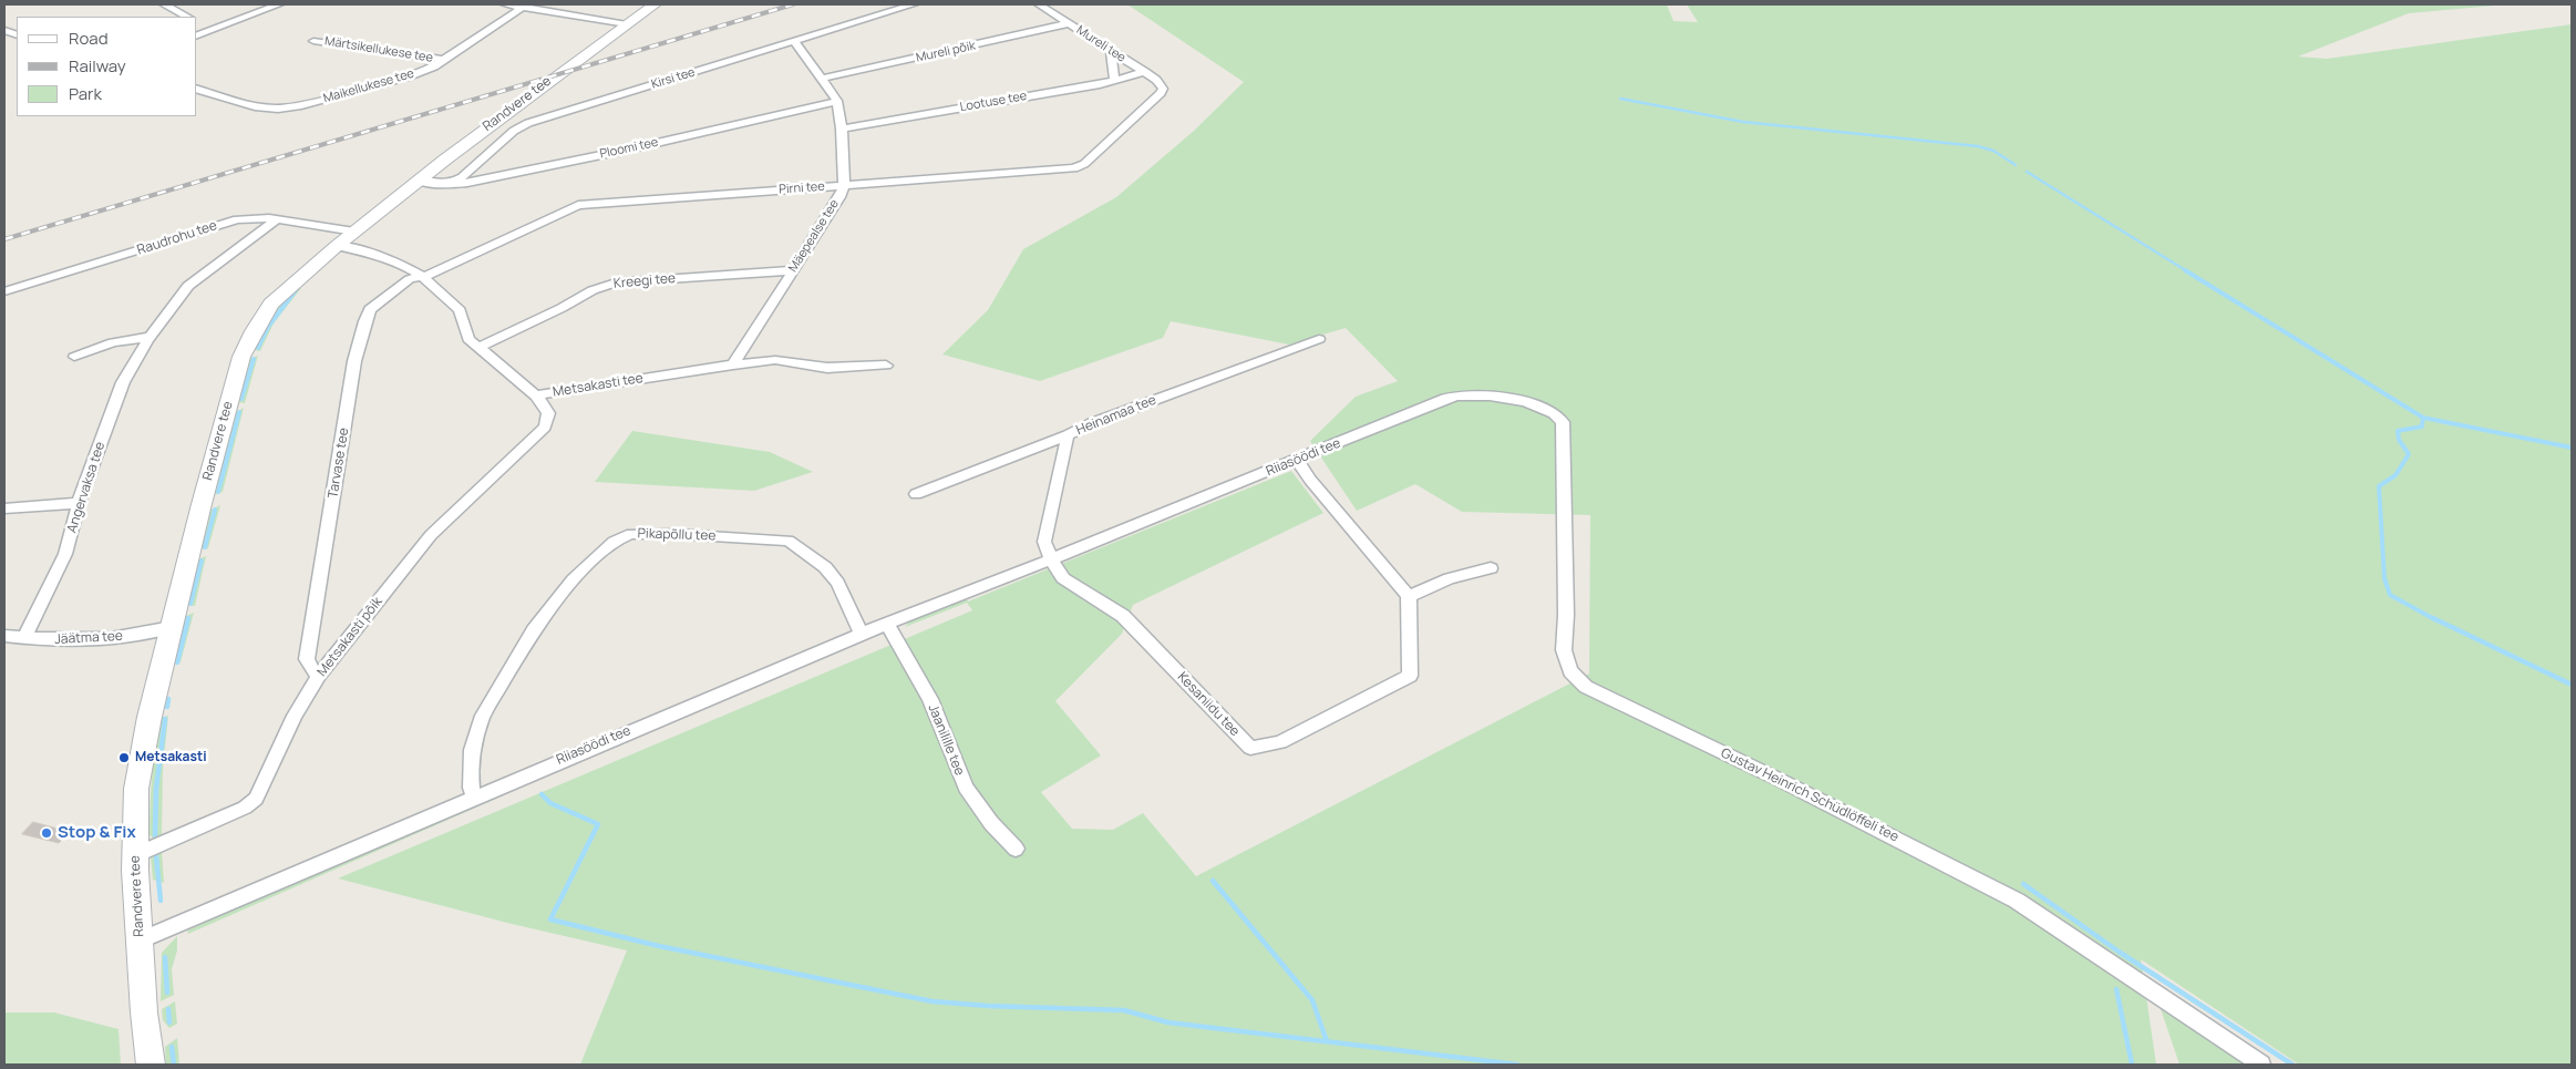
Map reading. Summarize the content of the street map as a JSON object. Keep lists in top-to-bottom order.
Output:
{
  "streets": {
    "street": [
      "Mureli tee",
      "Märtsikellukese tee",
      "Mureli põik",
      "Kirsi tee",
      "Maikellukese tee",
      "Lootuse tee",
      "Randvere tee",
      "Ploomi tee",
      "Pirni tee",
      "Mäepealse tee",
      "Raudrohu tee",
      "Kreegi tee",
      "Metsakasti tee",
      "Heinamaa tee",
      "Riiasöödi tee",
      "Tarvase tee",
      "Angervaksa tee",
      "Pikapõllu tee",
      "Metsakasti põik",
      "Jäätma tee",
      "Kesaniidu tee",
      "Jaanilille tee",
      "Gustav Heinrich Schüdlöffeli tee"
    ]
  },
  "crossings": [
    ["Mureli tee", "Mureli põik"],
    ["Mureli tee", "Lootuse tee"],
    ["Mureli tee", "Pirni tee"],
    ["Märtsikellukese tee", "Maikellukese tee"],
    ["Mureli põik", "Mäepealse tee"],
    ["Kirsi tee", "Ploomi tee"],
    ["Kirsi tee", "Mäepealse tee"],
    ["Lootuse tee", "Mäepealse tee"],
    ["Randvere tee", "Ploomi tee"],
    ["Randvere tee", "Raudrohu tee"],
    ["Randvere tee", "Metsakasti tee"],
    ["Randvere tee", "Riiasöödi tee"],
    ["Randvere tee", "Metsakasti põik"],
    ["Randvere tee", "Jäätma tee"],
    ["Ploomi tee", "Mäepealse tee"],
    ["Pirni tee", "Mäepealse tee"],
    ["Pirni tee", "Metsakasti tee"],
    ["Pirni tee", "Tarvase tee"],
    ["Mäepealse tee", "Kreegi tee"],
    ["Mäepealse tee", "Metsakasti tee"],
    ["Raudrohu tee", "Angervaksa tee"],
    ["Kreegi tee", "Metsakasti tee"],
    ["Metsakasti tee", "Tarvase tee"],
    ["Metsakasti tee", "Metsakasti põik"],
    ["Riiasöödi tee", "Pikapõllu tee"],
    ["Riiasöödi tee", "Kesaniidu tee"],
    ["Riiasöödi tee", "Jaanilille tee"],
    ["Riiasöödi tee", "Gustav Heinrich Schüdlöffeli tee"],
    ["Tarvase tee", "Metsakasti põik"],
    ["Angervaksa tee", "Jäätma tee"]
  ],
  "places": ["Metsakasti", "Stop & Fix"],
  "legend": ["Road", "Railway", "Park"]
}
